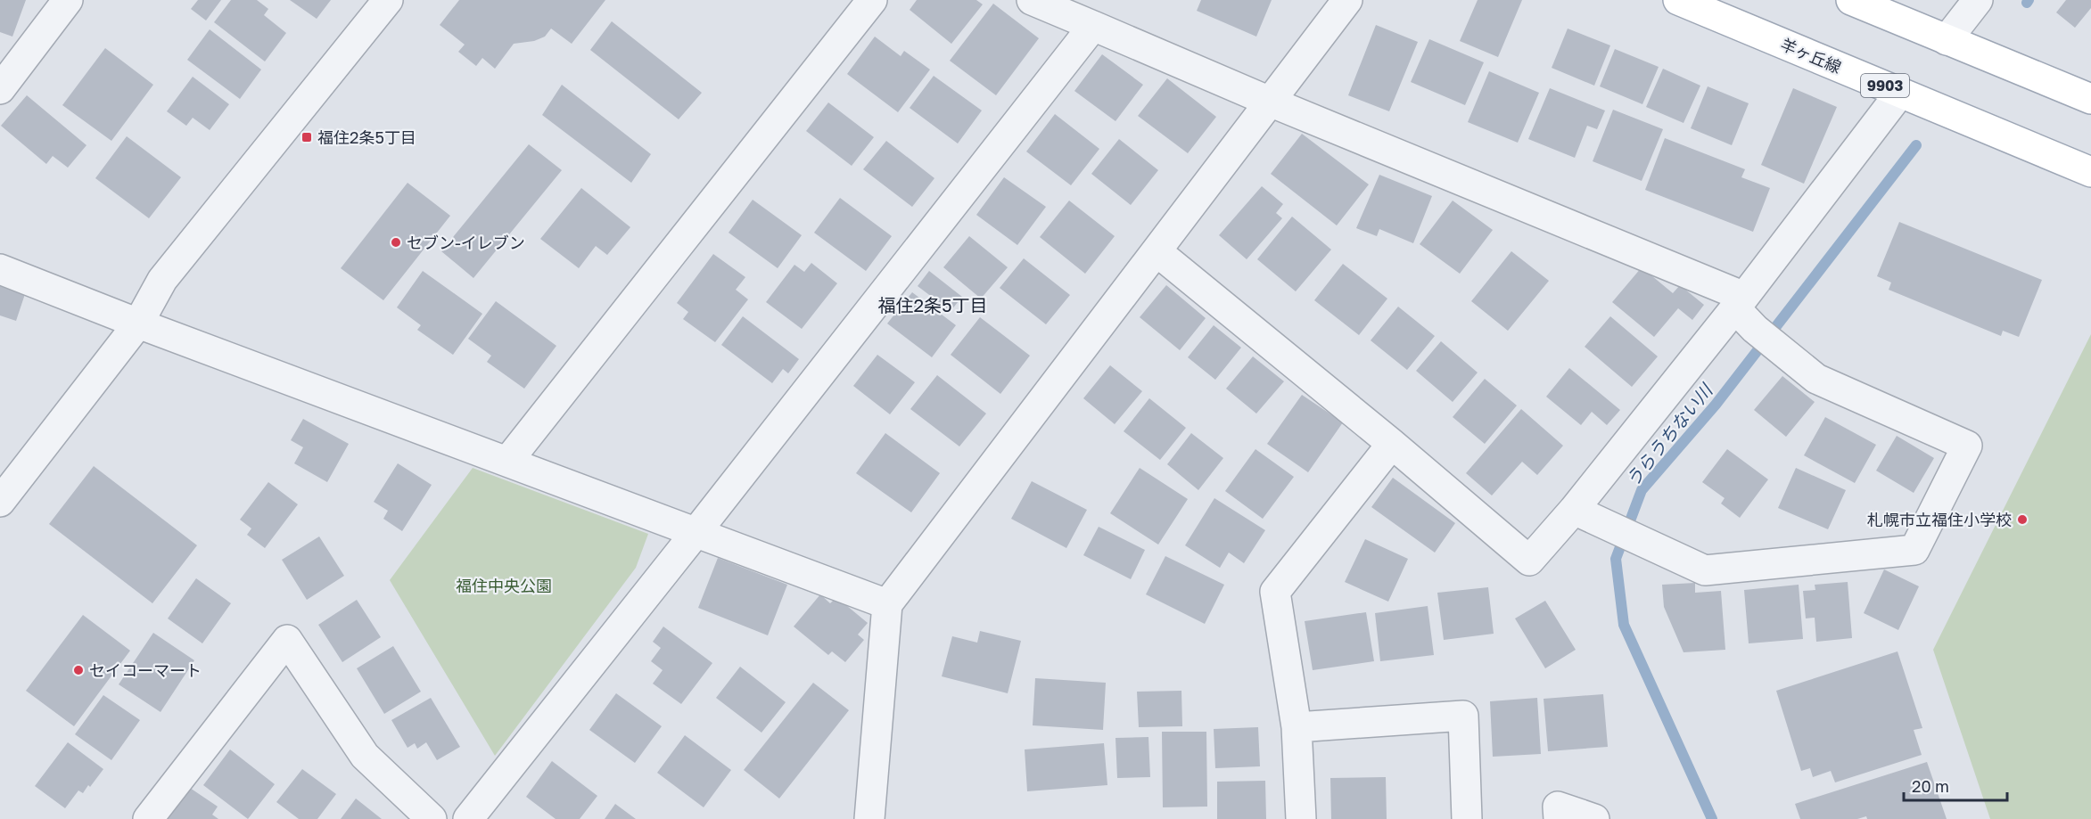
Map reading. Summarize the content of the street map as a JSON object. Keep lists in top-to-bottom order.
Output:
{
  "streets": {
    "main road": ["羊ヶ丘線", "9903"]
  },
  "districts": ["福住2条5丁目"],
  "water": ["うらうちない川"],
  "parks": ["福住中央公園"],
  "places": {
    "transit": ["福住2条5丁目"],
    "other": ["セブン-イレブン", "札幌市立福住小学校", "セイコーマート"]
  },
  "scale_bar": "20 m"
}
